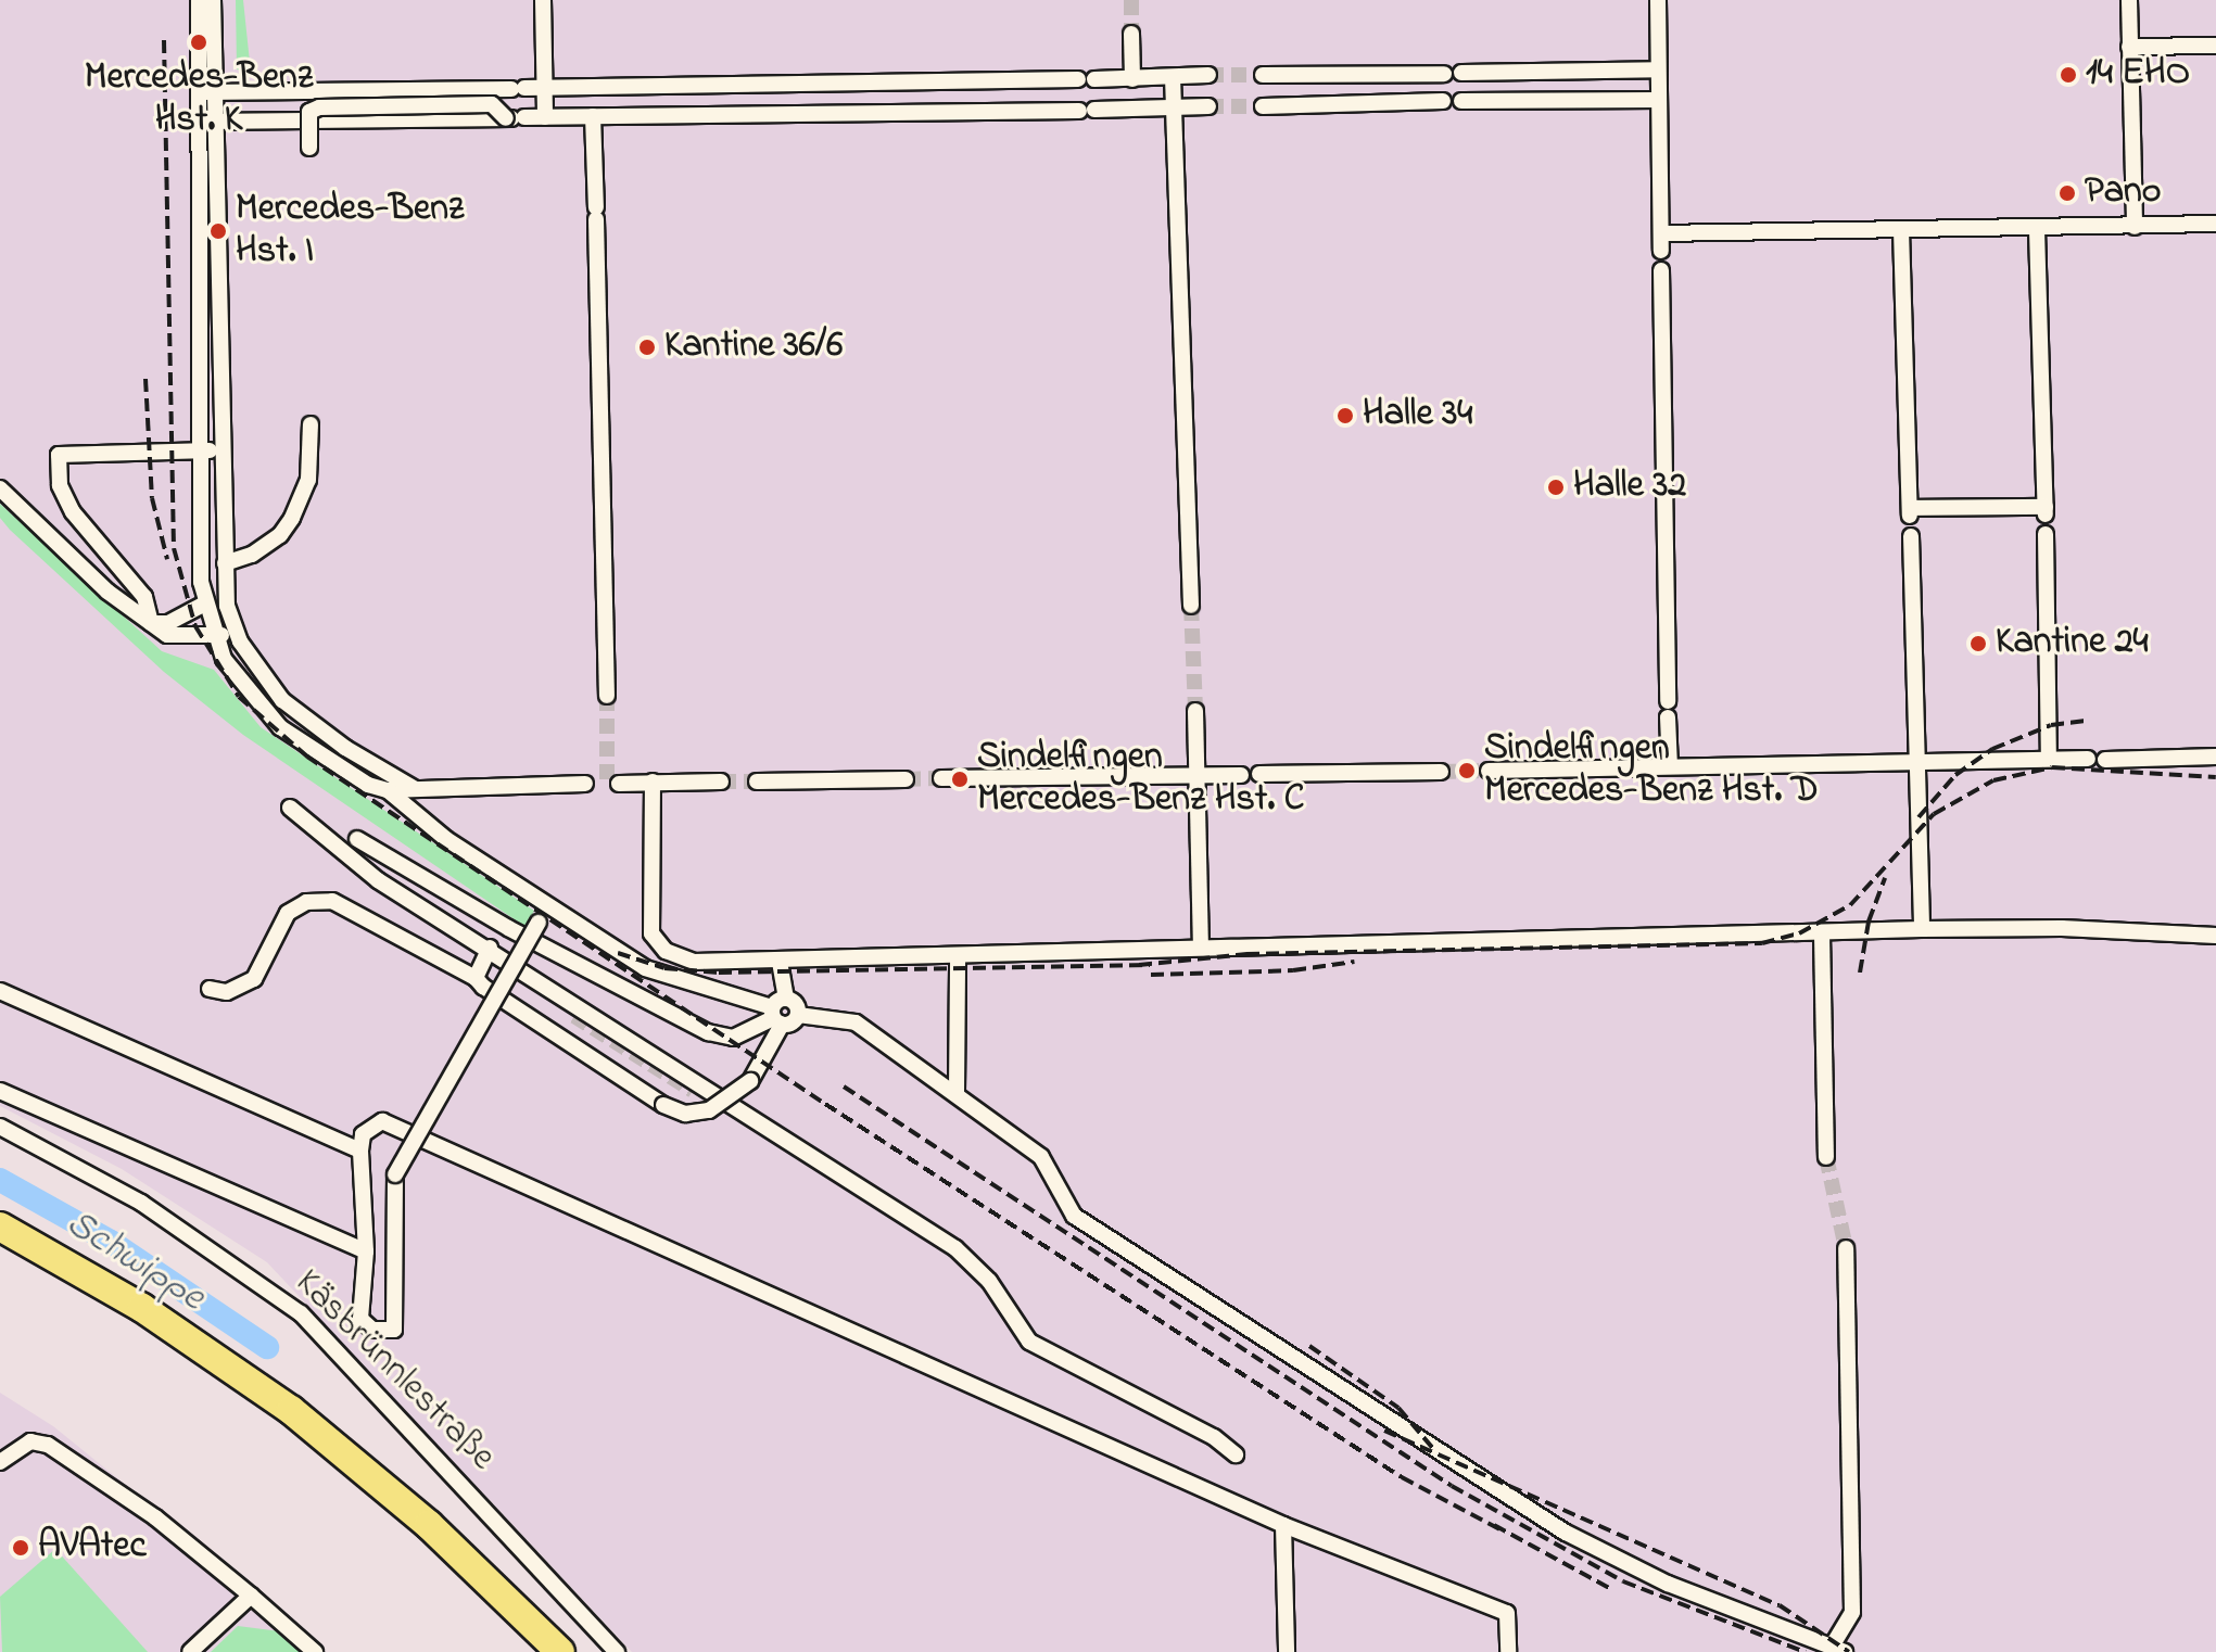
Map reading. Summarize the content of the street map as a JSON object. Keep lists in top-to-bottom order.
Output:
{
  "streets": {
    "street": ["Käsbrünnlestraße"]
  },
  "water": ["Schwippe"],
  "places": [
    "Mercedes-Benz Hst. K",
    "14 EHO",
    "Pano",
    "Mercedes-Benz Hst. I",
    "Kantine 36/6",
    "Halle 34",
    "Halle 32",
    "Kantine 24",
    "Sindelfingen Mercedes-Benz Hst. D",
    "Sindelfingen Mercedes-Benz Hst. C",
    "AVAtec"
  ]
}
